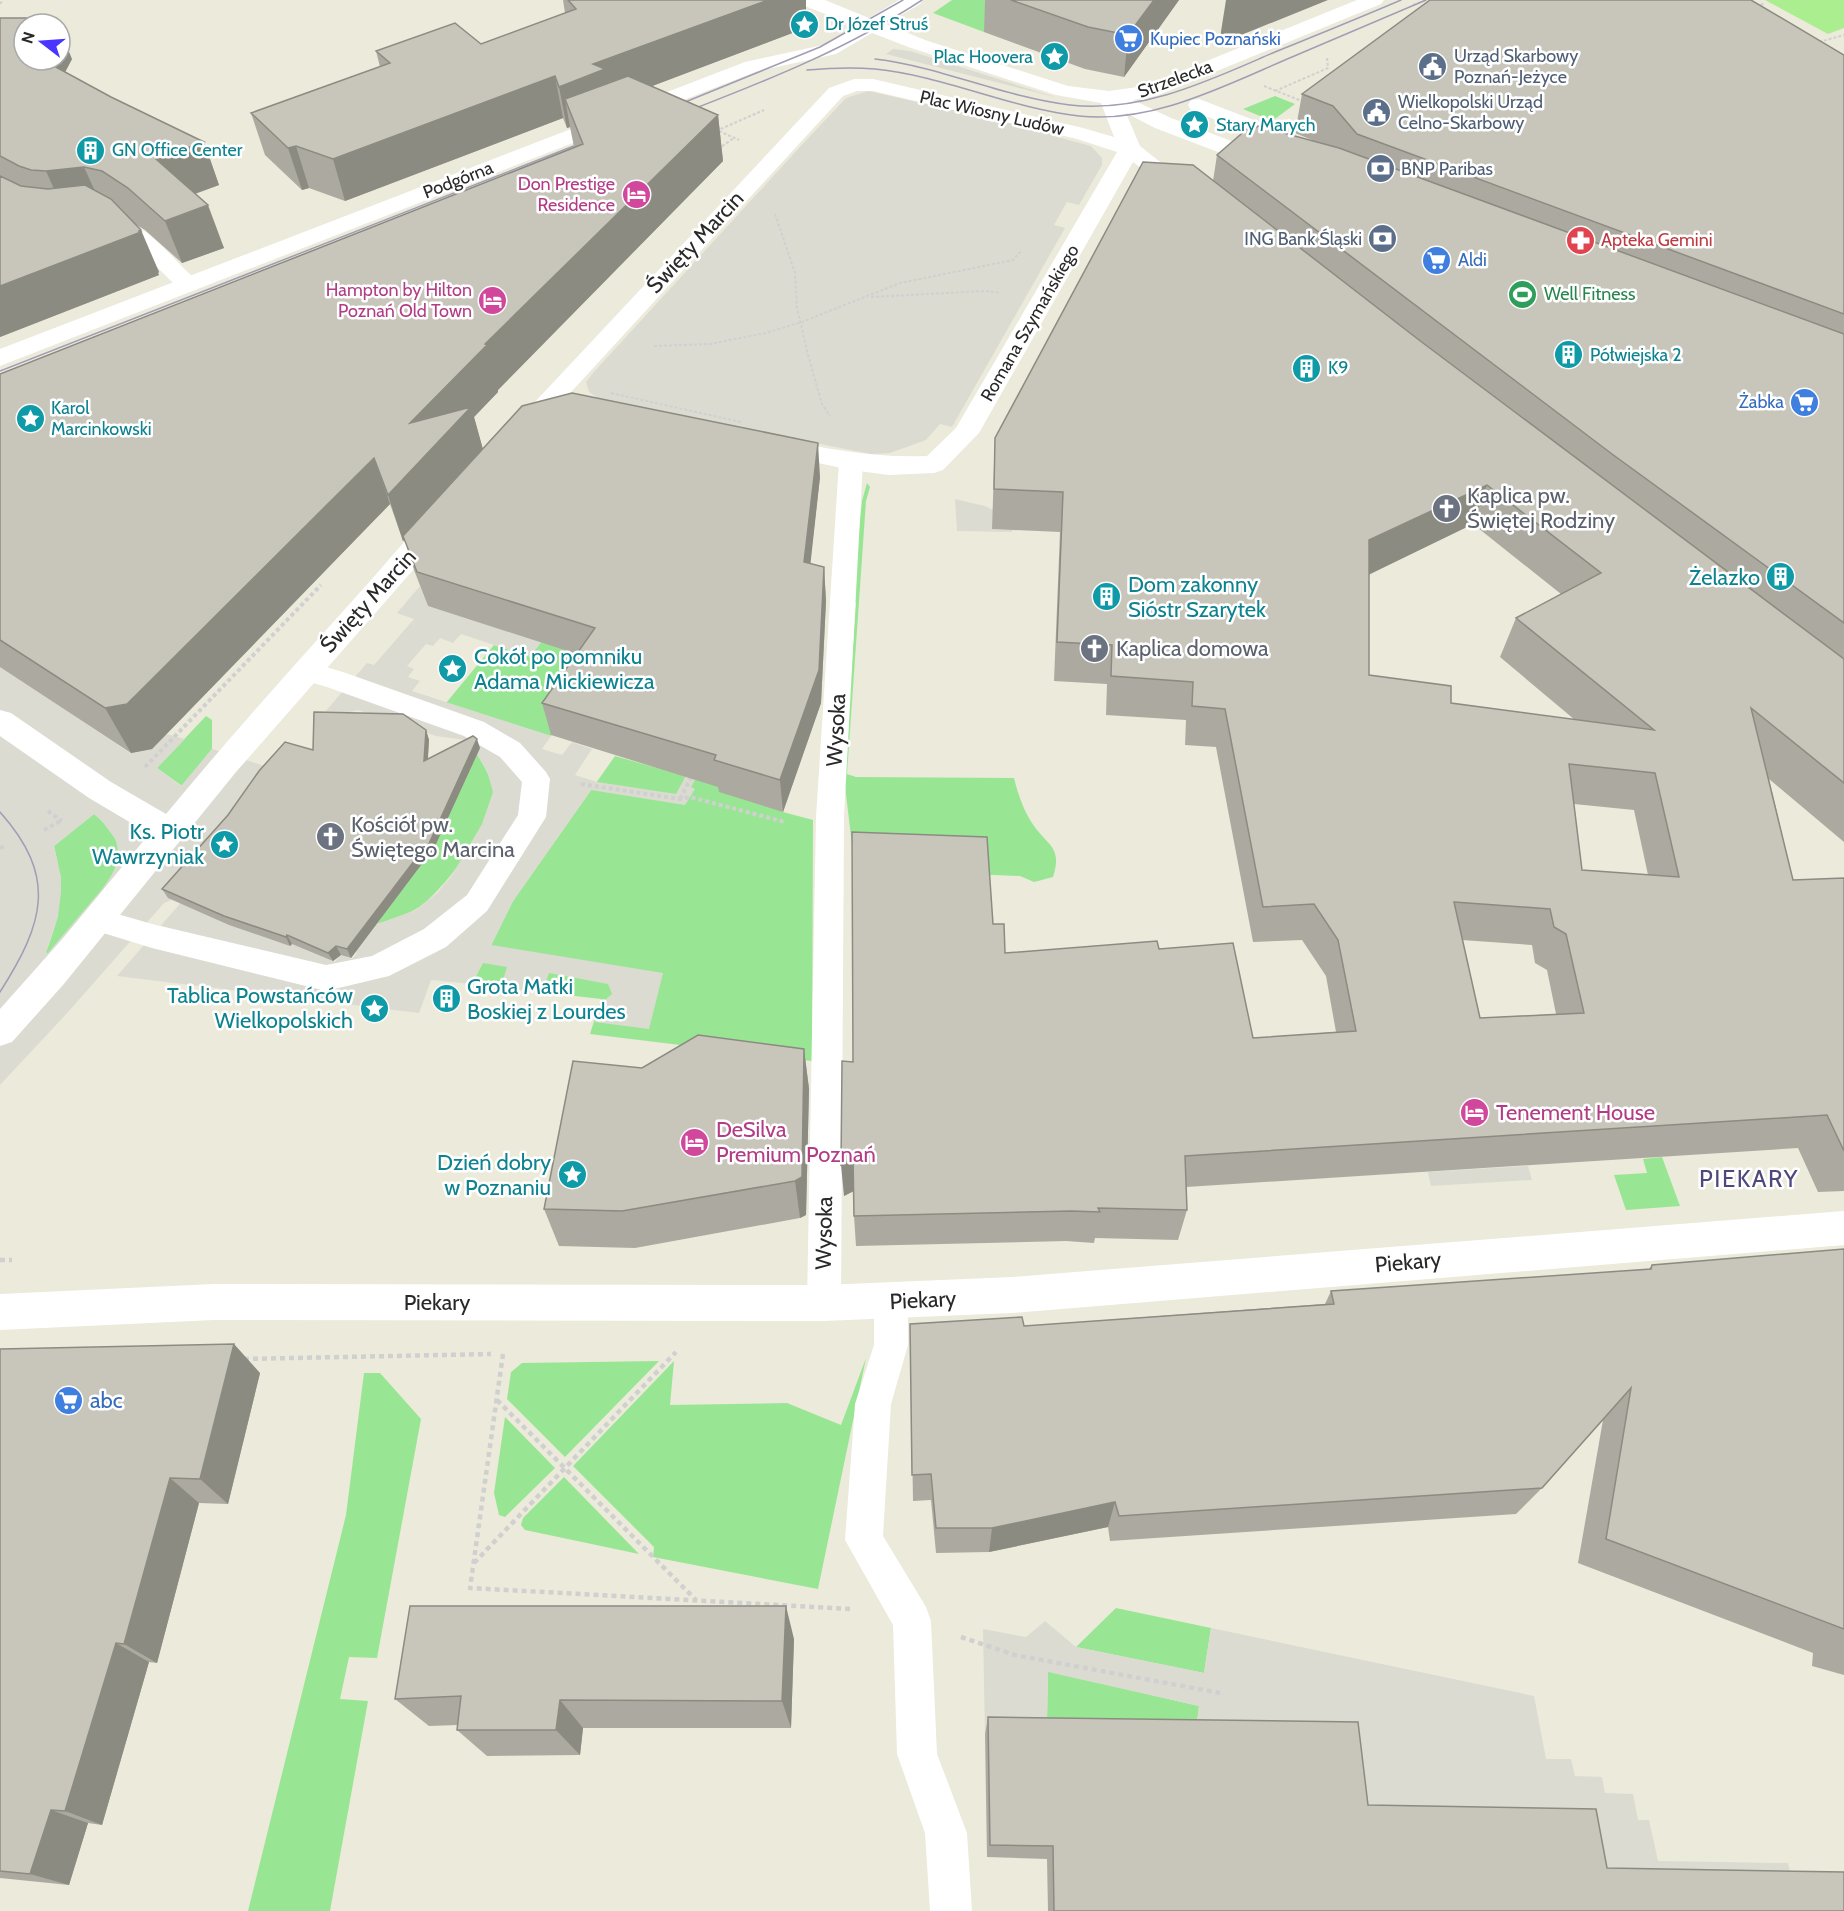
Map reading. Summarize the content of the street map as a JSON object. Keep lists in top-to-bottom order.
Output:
{
  "streets": {
    "street": [
      "Strzelecka",
      "Plac Wiosny Ludów",
      "Podgórna",
      "Święty Marcin",
      "Romana Szymańskiego",
      "Piekary"
    ],
    "lane": ["Wysoka"]
  },
  "crossings": [
    ["Strzelecka", "Plac Wiosny Ludów"],
    ["Plac Wiosny Ludów", "Podgórna"],
    ["Plac Wiosny Ludów", "Święty Marcin"],
    ["Plac Wiosny Ludów", "Romana Szymańskiego"],
    ["Romana Szymańskiego", "Wysoka"],
    ["Wysoka", "Piekary"]
  ],
  "districts": ["PIEKARY"],
  "places": {
    "place": [
      "Dr Józef Struś",
      "Plac Hoovera",
      "Stary Marych",
      "Karol Marcinkowski",
      "Cokół po pomniku Adama Mickiewicza",
      "Ks. Piotr Wawrzyniak",
      "Tablica Powstańców Wielkopolskich",
      "Dzień dobry w Poznaniu"
    ],
    "supermarket": [
      "Kupiec Poznański",
      "Aldi",
      "Żabka",
      "abc"
    ],
    "public building": ["Urząd Skarbowy Poznań-Jeżyce", "Wielkopolski Urząd Celno-Skarbowy"],
    "building": [
      "GN Office Center",
      "Półwiejska 2",
      "K9",
      "Żelazko",
      "Dom zakonny Sióstr Szarytek",
      "Grota Matki Boskiej z Lourdes"
    ],
    "bank": ["BNP Paribas", "ING Bank Śląski"],
    "hotel": [
      "Don Prestige Residence",
      "Hampton by Hilton Poznań Old Town",
      "Tenement House",
      "DeSilva Premium Poznań"
    ],
    "pharmacy": ["Apteka Gemini"],
    "sports": ["Well Fitness"],
    "church": ["Kaplica pw. Świętej Rodziny", "Kaplica domowa", "Kościół pw. Świętego Marcina"]
  },
  "north": "left"
}
